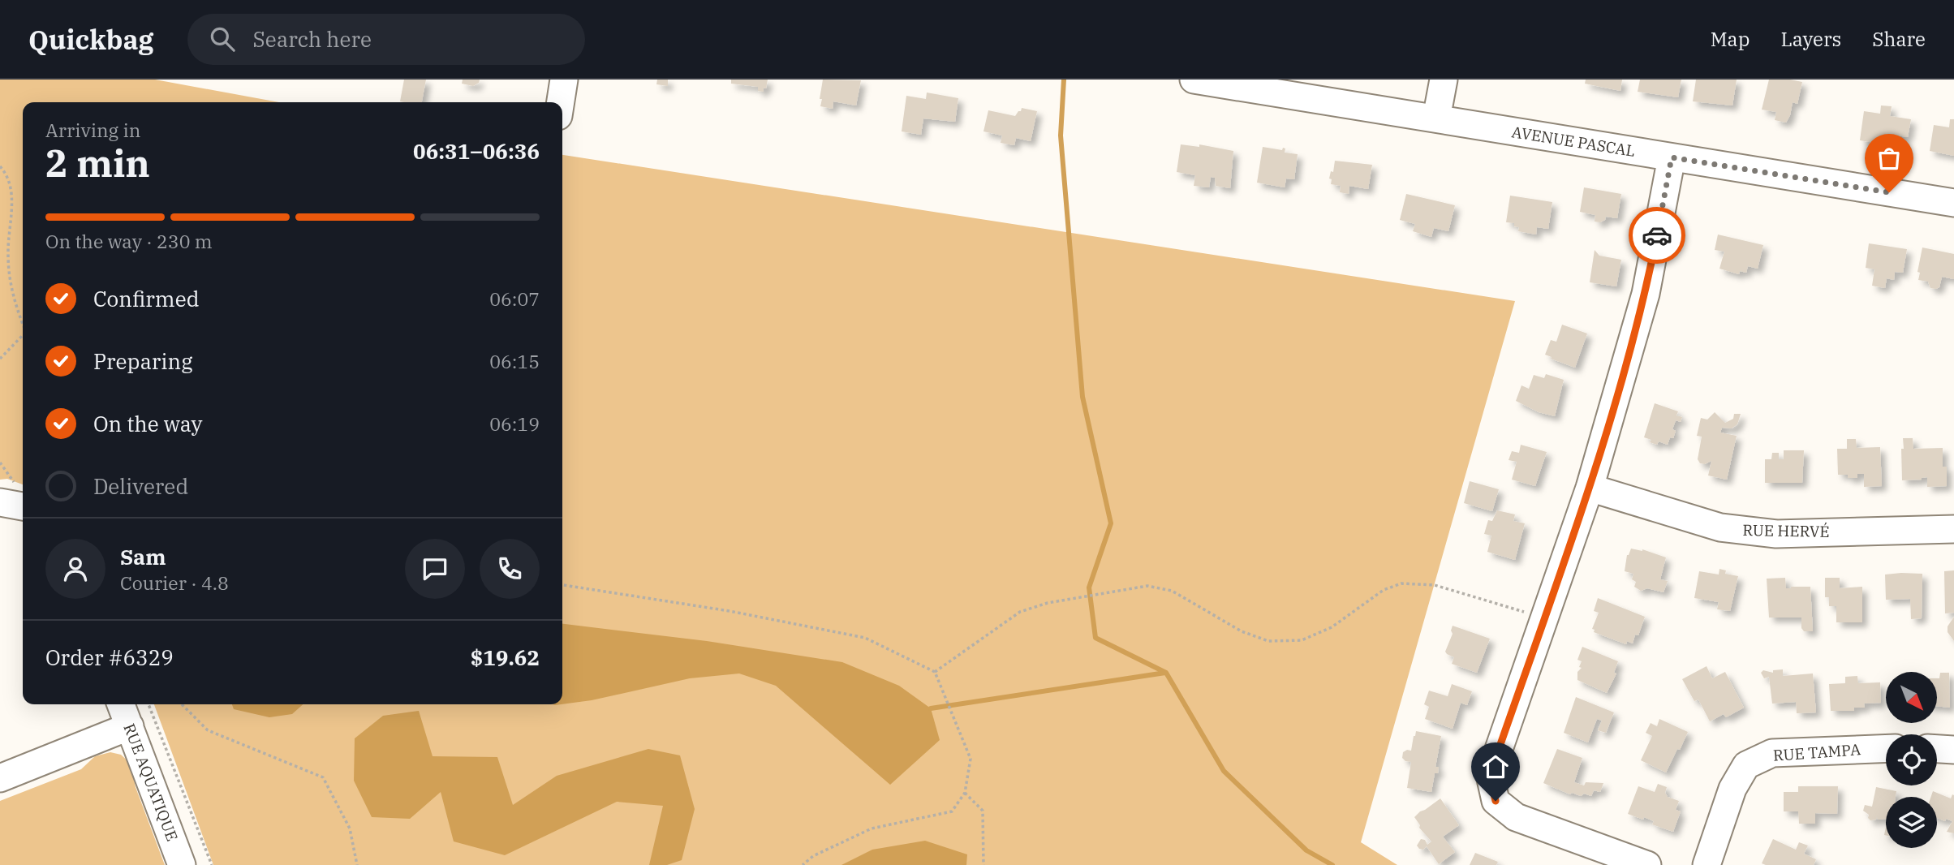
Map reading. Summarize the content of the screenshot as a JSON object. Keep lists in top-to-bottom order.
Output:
{
  "streets": {
    "street": [
      "AVENUE PASCAL",
      "RUE HERVÉ",
      "RUE TAMPA",
      "RUE AQUATIQUE"
    ]
  },
  "north": "bottom right",
  "page": {
    "header": "Quickbag",
    "search": "Search here",
    "nav": ["Map", "Layers", "Share"],
    "heading": ["2 min", "Arriving in", "06:31–06:36"],
    "panel": [
      "Sam",
      "Courier · 4.8",
      "Order #6329",
      "$19.62"
    ],
    "bar": "On the way · 230 m",
    "list": [
      ["Confirmed", "06:07"],
      ["Preparing", "06:15"],
      ["On the way", "06:19"],
      "Delivered"
    ]
  }
}
